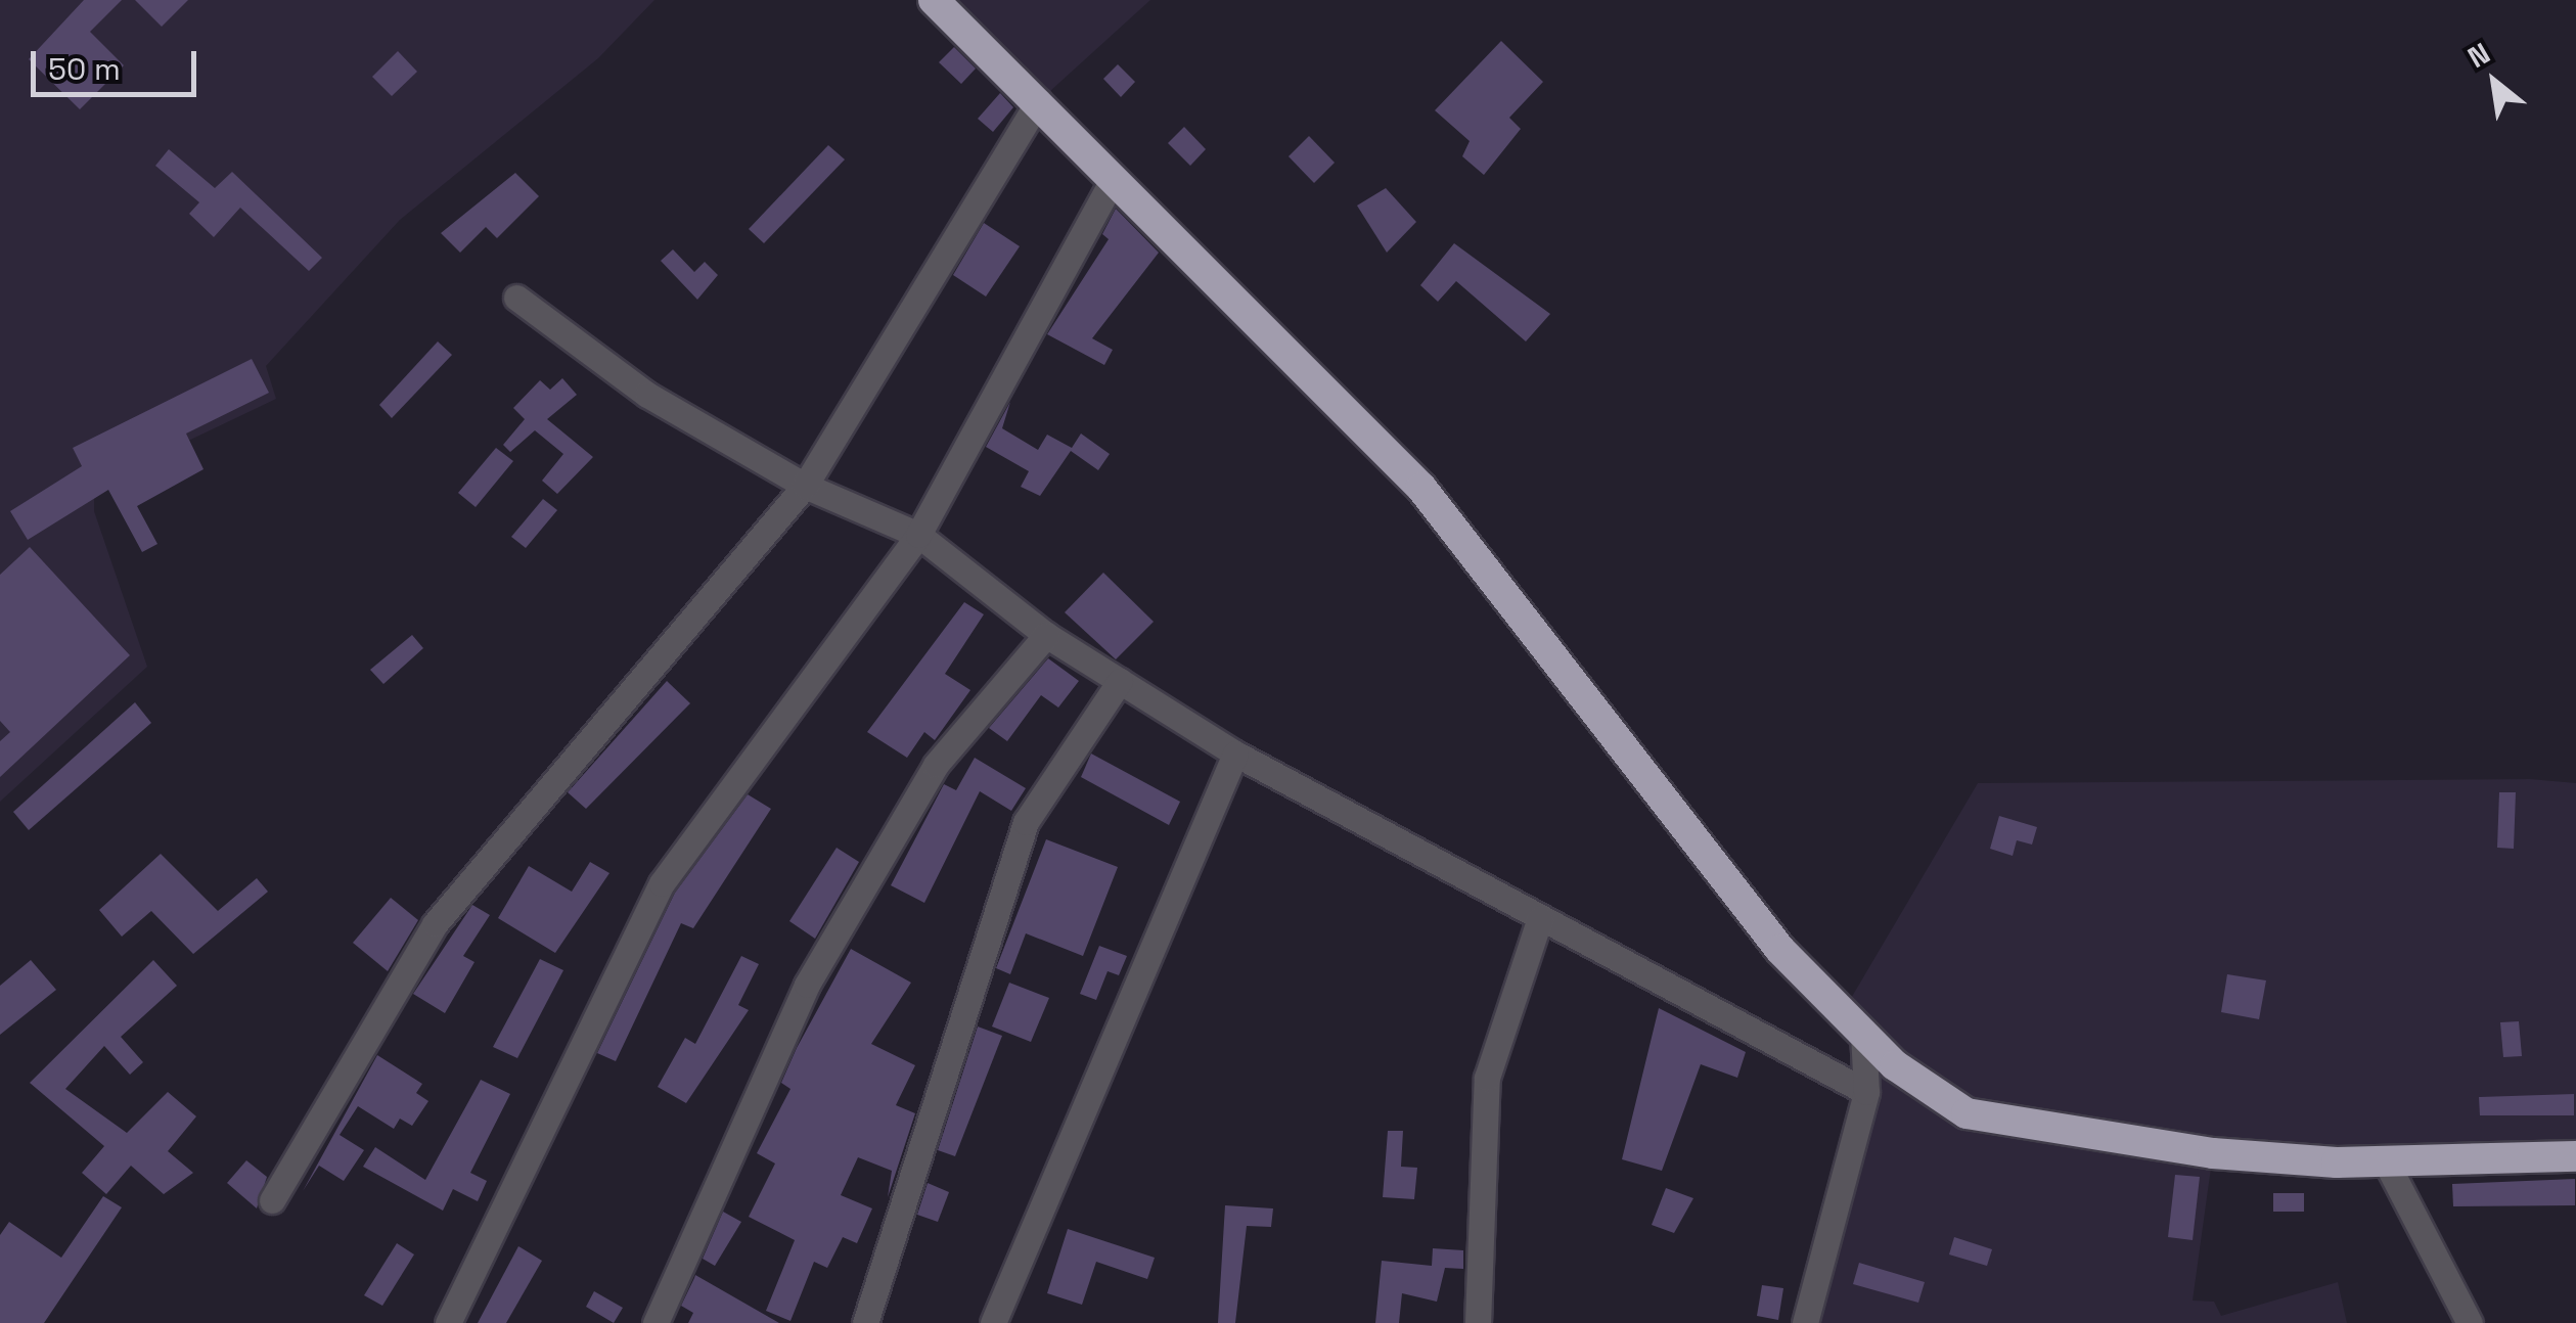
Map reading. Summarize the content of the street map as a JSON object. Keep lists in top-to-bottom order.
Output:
{
  "scale_bar": "50 m",
  "north": "top left"
}
